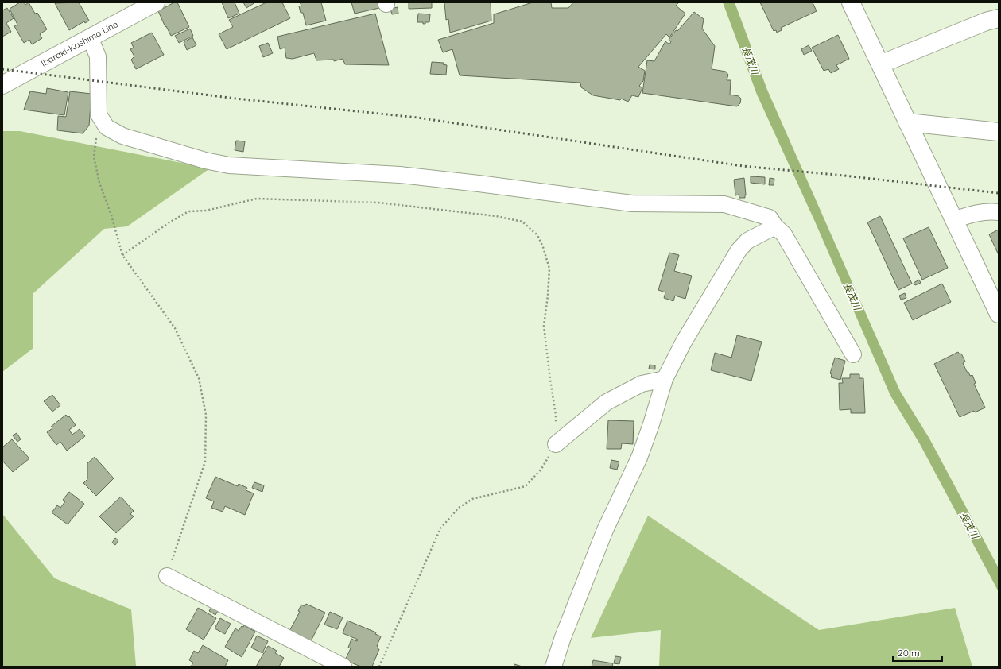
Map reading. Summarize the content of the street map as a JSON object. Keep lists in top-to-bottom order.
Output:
{
  "streets": {
    "street": ["Ibaraki-Kashima Line"]
  },
  "water": ["長茂川"],
  "scale_bar": "20 m"
}
